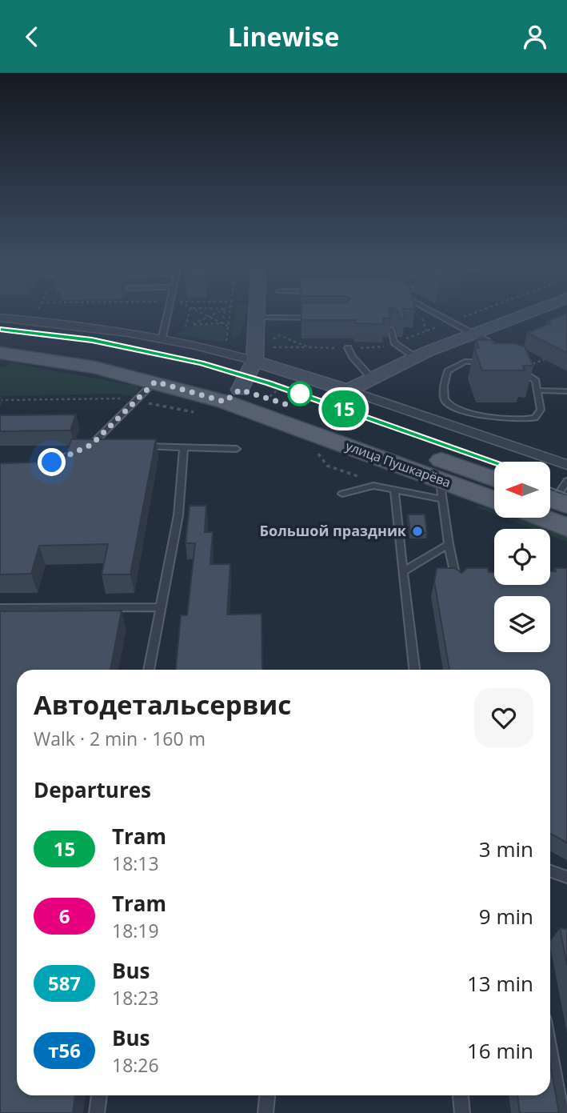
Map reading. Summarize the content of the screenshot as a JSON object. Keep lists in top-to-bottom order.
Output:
{
  "streets": {
    "main road": ["улица Пушкарёва"]
  },
  "places": ["Большой праздник"],
  "lines": ["tram line 15"],
  "north": "left",
  "page": {
    "header": "Linewise",
    "on_map": "15",
    "heading": [
      ["Автодетальсервис", "Walk · 2 min · 160 m"],
      "Departures"
    ],
    "list": [
      {
        "mark": "15",
        "name": "Tram",
        "note": "18:13",
        "value": "3 min"
      },
      {
        "mark": "6",
        "name": "Tram",
        "note": "18:19",
        "value": "9 min"
      },
      {
        "mark": "587",
        "name": "Bus",
        "note": "18:23",
        "value": "13 min"
      },
      {
        "mark": "т56",
        "name": "Bus",
        "note": "18:26",
        "value": "16 min"
      }
    ]
  }
}
